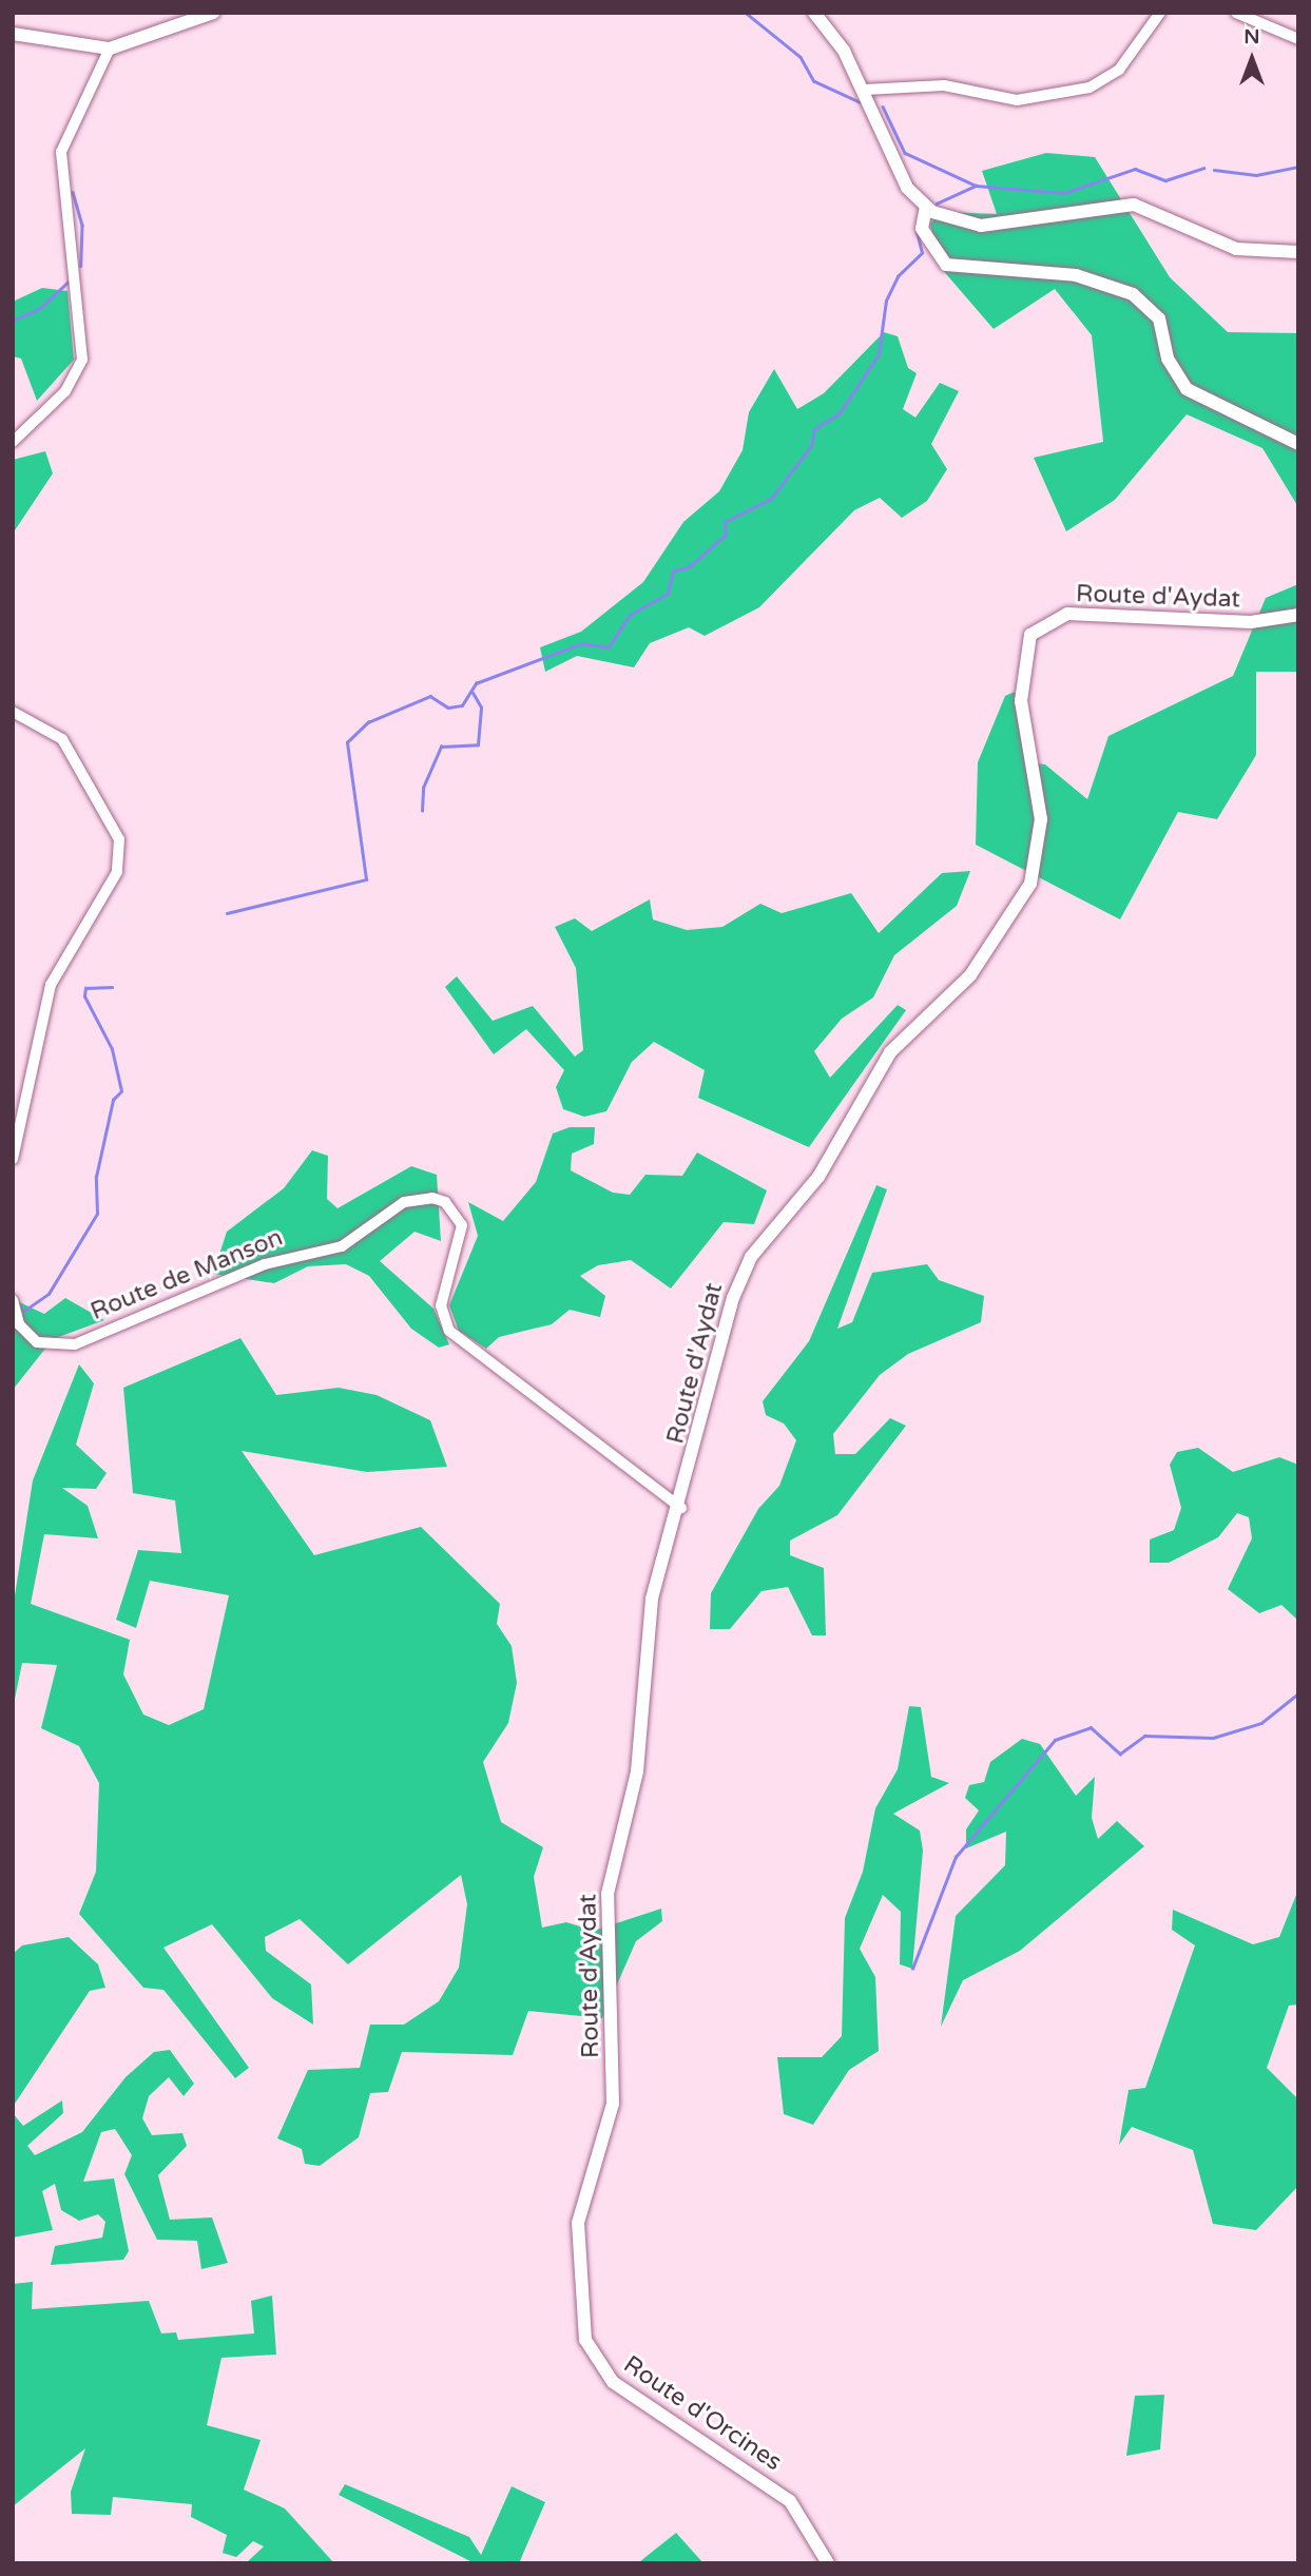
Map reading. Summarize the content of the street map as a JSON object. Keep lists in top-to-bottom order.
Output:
{
  "streets": {
    "main road": ["Route d'Aydat", "Route d'Orcines"],
    "street": ["Route de Manson"]
  },
  "crossings": [
    ["Route d'Aydat", "Route de Manson"],
    ["Route d'Aydat", "Route d'Orcines"]
  ],
  "north": "top"
}
